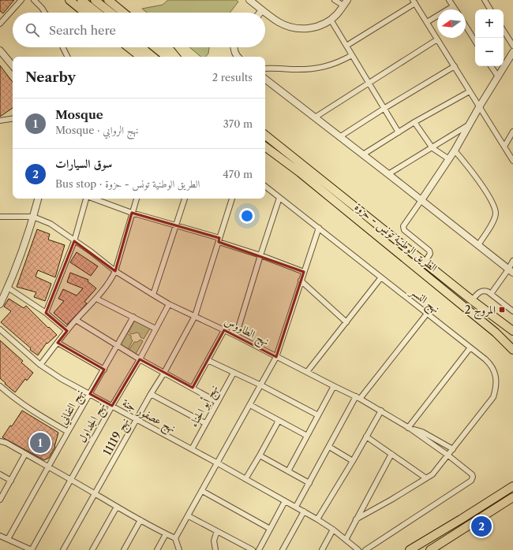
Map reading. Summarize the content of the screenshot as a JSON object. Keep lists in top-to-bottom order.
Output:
{
  "streets": {
    "highway": ["الطريق الوطنية تونس - حزوة"],
    "street": [
      "نهج النسر",
      "نهج الطاووس",
      "نهج أبو الحناء",
      "نهج التفاني",
      "نهج عصفور جنة",
      "نهج الجداول",
      "نهج 11119"
    ]
  },
  "crossings": [
    ["نهج النسر", "نهج الطاووس"],
    ["نهج الطاووس", "نهج الجداول"],
    ["نهج الطاووس", "نهج 11119"],
    ["نهج أبو الحناء", "نهج عصفور جنة"],
    ["نهج التفاني", "نهج عصفور جنة"],
    ["نهج عصفور جنة", "نهج الجداول"],
    ["نهج عصفور جنة", "نهج 11119"]
  ],
  "places": {
    "transit": ["المروج 2"]
  },
  "north": "left",
  "page": {
    "map_buttons": ["+", "−"],
    "search": "Search here",
    "heading": ["Nearby", "2 results"],
    "list": [
      {
        "mark": "1",
        "name": "Mosque",
        "note": "Mosque · نهج الروابي",
        "value": "370 m"
      },
      {
        "mark": "2",
        "name": "سوق السيارات",
        "note": "Bus stop · الطريق الوطنية تونس - حزوة",
        "value": "470 m"
      }
    ],
    "pins": ["1", "2"]
  }
}
